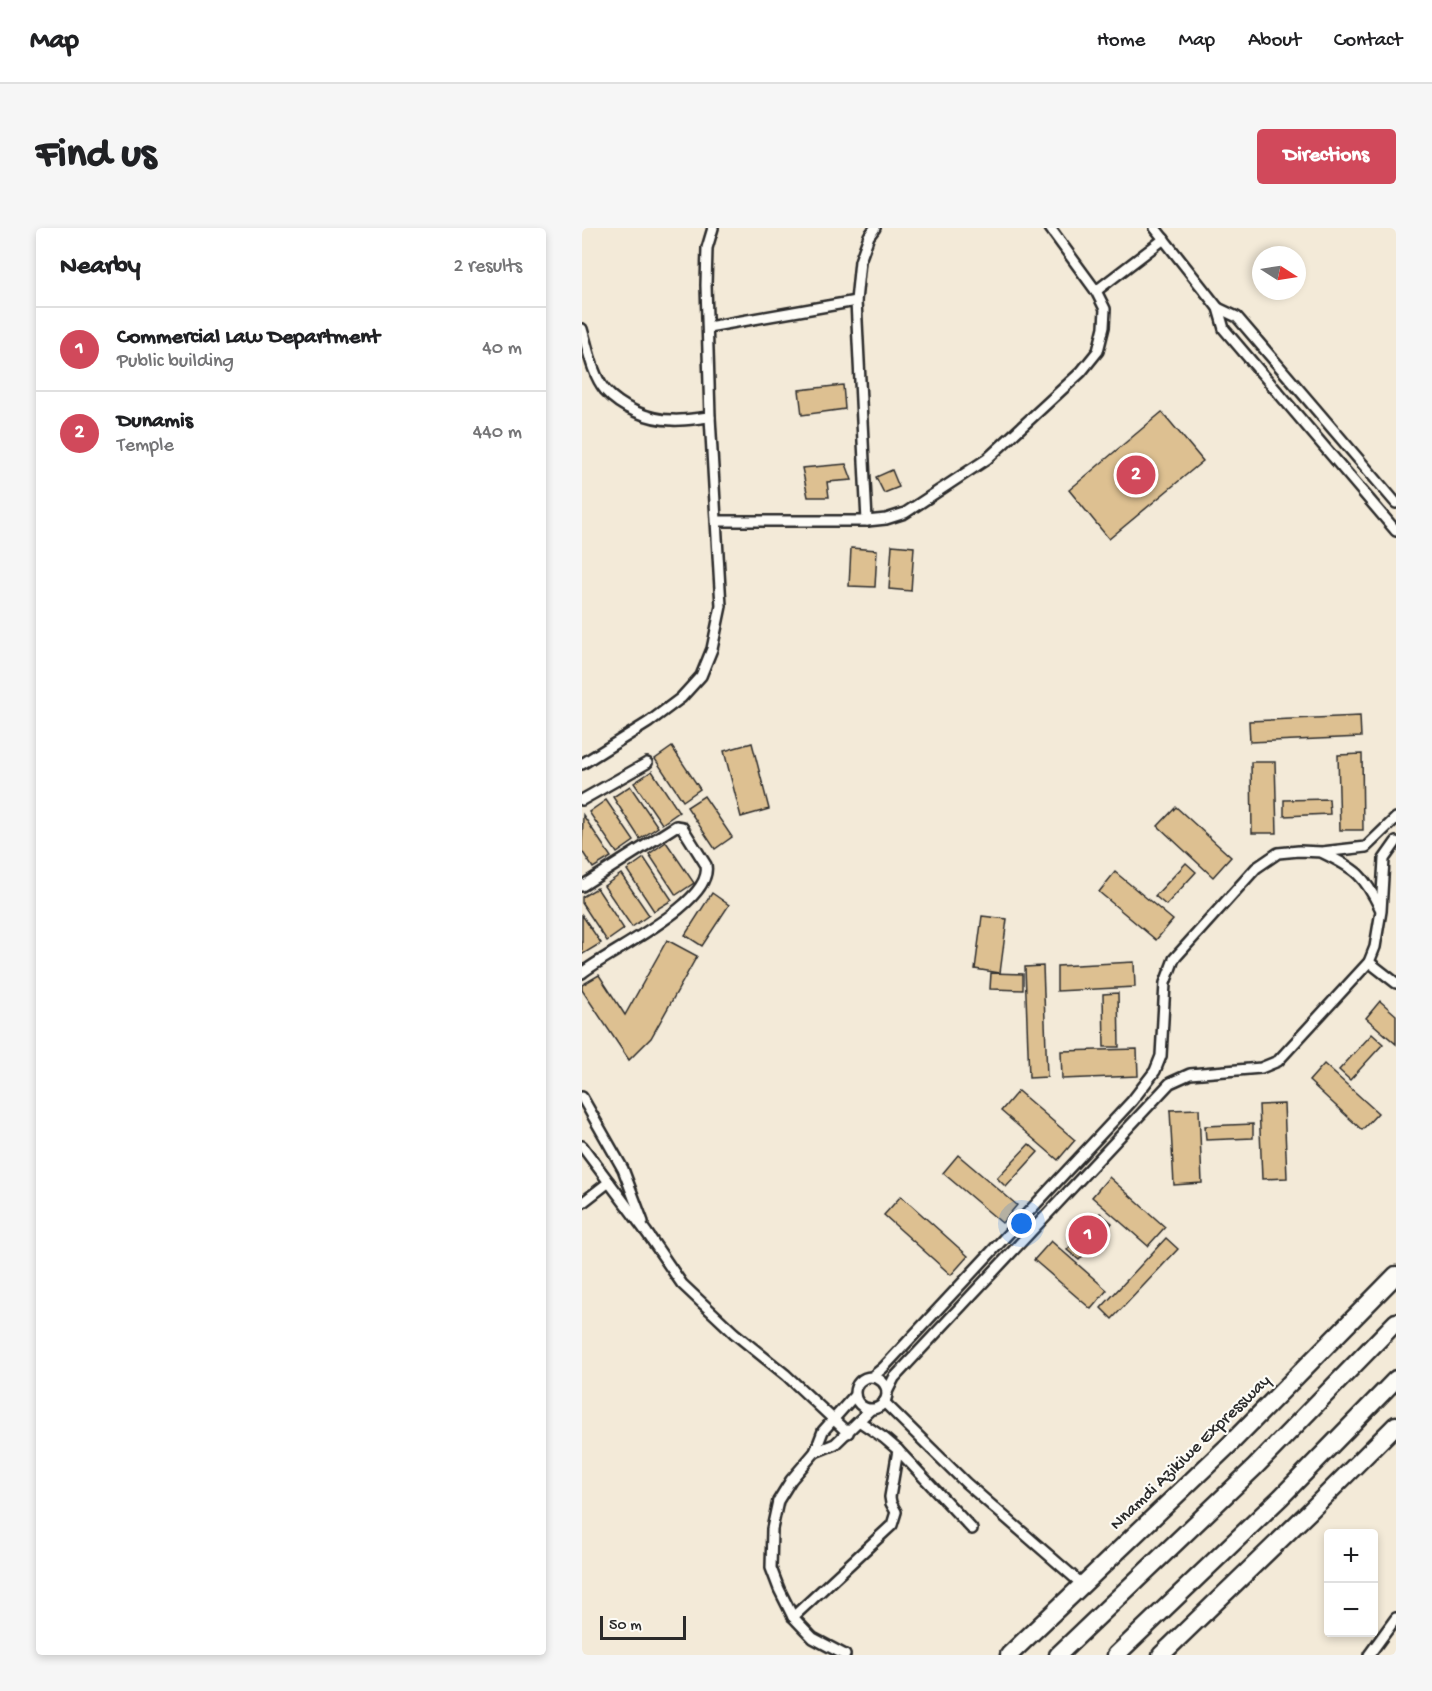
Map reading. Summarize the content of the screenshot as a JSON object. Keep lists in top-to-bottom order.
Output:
{
  "streets": {
    "highway": ["Nnamdi Azikiwe Expressway"]
  },
  "scale_bar": "50 m",
  "north": "right",
  "page": {
    "header": "Map",
    "nav": [
      "Home",
      "Map",
      "About",
      "Contact"
    ],
    "buttons": "Directions",
    "title": "Find us",
    "heading": ["Nearby", "2 results"],
    "list": [
      {
        "mark": "1",
        "name": "Commercial Law Department",
        "note": "Public building",
        "value": "40 m"
      },
      {
        "mark": "2",
        "name": "Dunamis",
        "note": "Temple",
        "value": "440 m"
      }
    ],
    "pins": ["2", "1"],
    "map_buttons": ["+", "−"],
    "scale": "50 m"
  }
}
